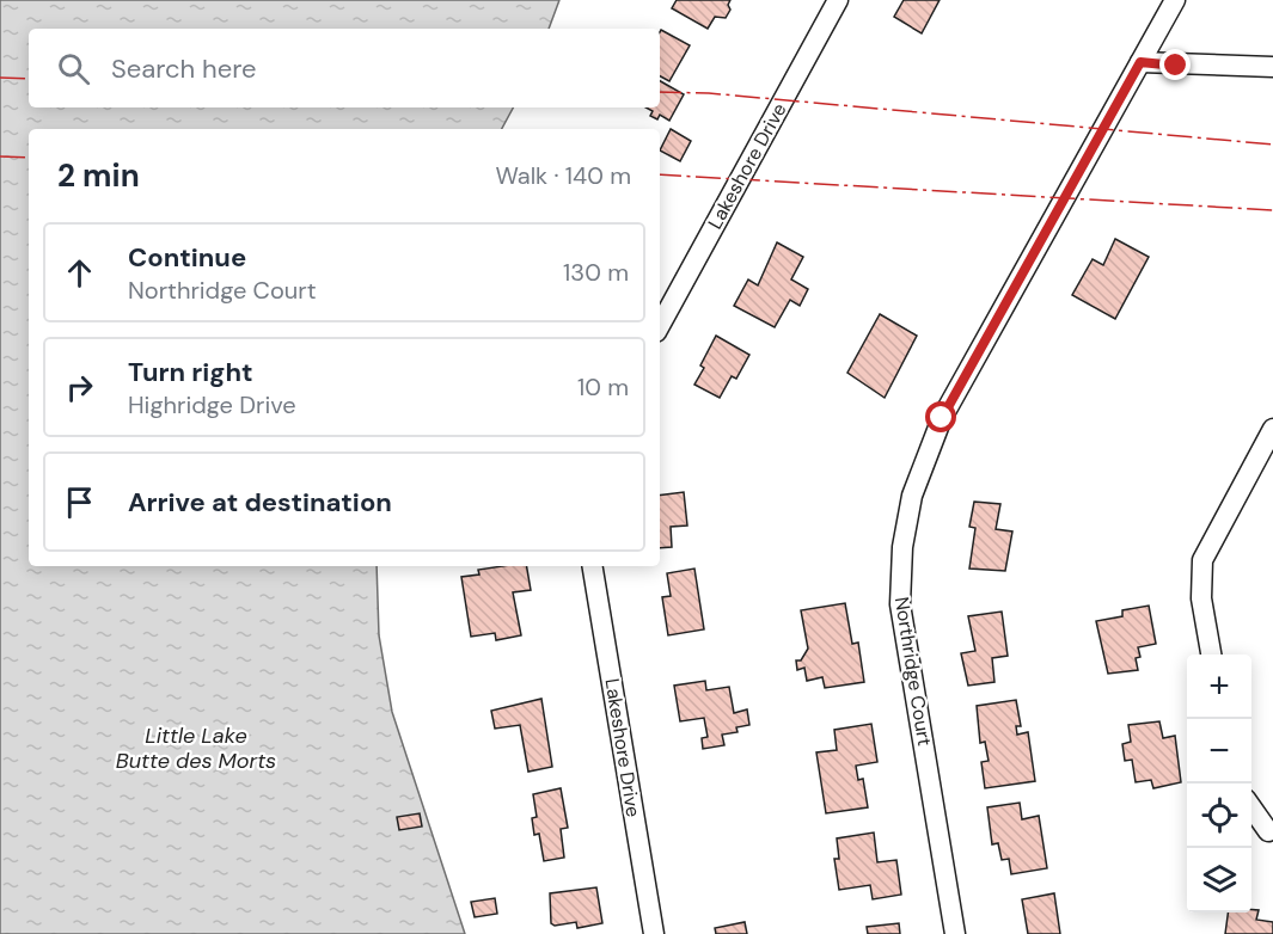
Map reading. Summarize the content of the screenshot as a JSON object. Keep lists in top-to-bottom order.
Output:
{
  "streets": {
    "street": ["Lakeshore Drive", "Northridge Court"]
  },
  "water": ["Little Lake Butte des Morts"],
  "page": {
    "search": "Search here",
    "heading": ["2 min", "Walk · 140 m"],
    "list": [
      ["Continue", "Northridge Court", "130 m"],
      ["Turn right", "Highridge Drive", "10 m"],
      "Arrive at destination"
    ],
    "map_buttons": ["+", "−"]
  }
}
